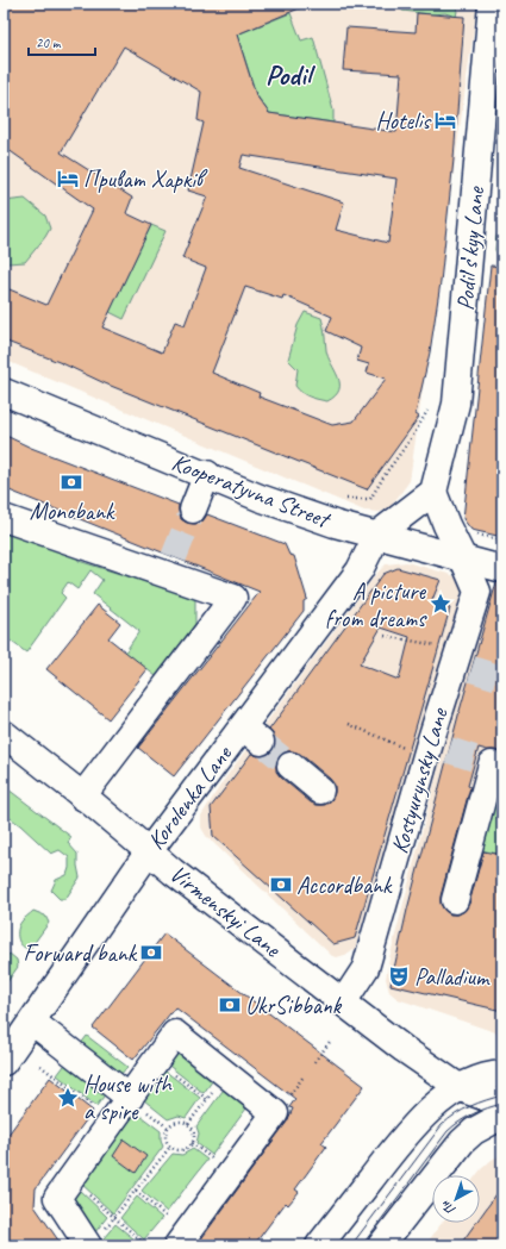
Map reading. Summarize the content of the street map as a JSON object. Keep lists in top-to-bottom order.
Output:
{
  "streets": {
    "main road": [
      "Podilʹsʹkyy Lane",
      "Kooperatyvna Street",
      "Kostyurynsky Lane",
      "Korolenka Lane",
      "Virmenskyi Lane"
    ]
  },
  "crossings": [
    ["Kooperatyvna Street", "Kostyurynsky Lane"],
    ["Kooperatyvna Street", "Korolenka Lane"],
    ["Kostyurynsky Lane", "Virmenskyi Lane"],
    ["Korolenka Lane", "Virmenskyi Lane"]
  ],
  "districts": ["Podil"],
  "places": {
    "hotel": ["Hotelis", "Приват Харків"],
    "bank": [
      "Monobank",
      "Accordbank",
      "Forward bank",
      "UkrSibbank"
    ],
    "place": ["A picture from dreams", "House with a spire"],
    "theatre": ["Palladium"]
  },
  "scale_bar": "20 m",
  "north": "bottom left"
}
